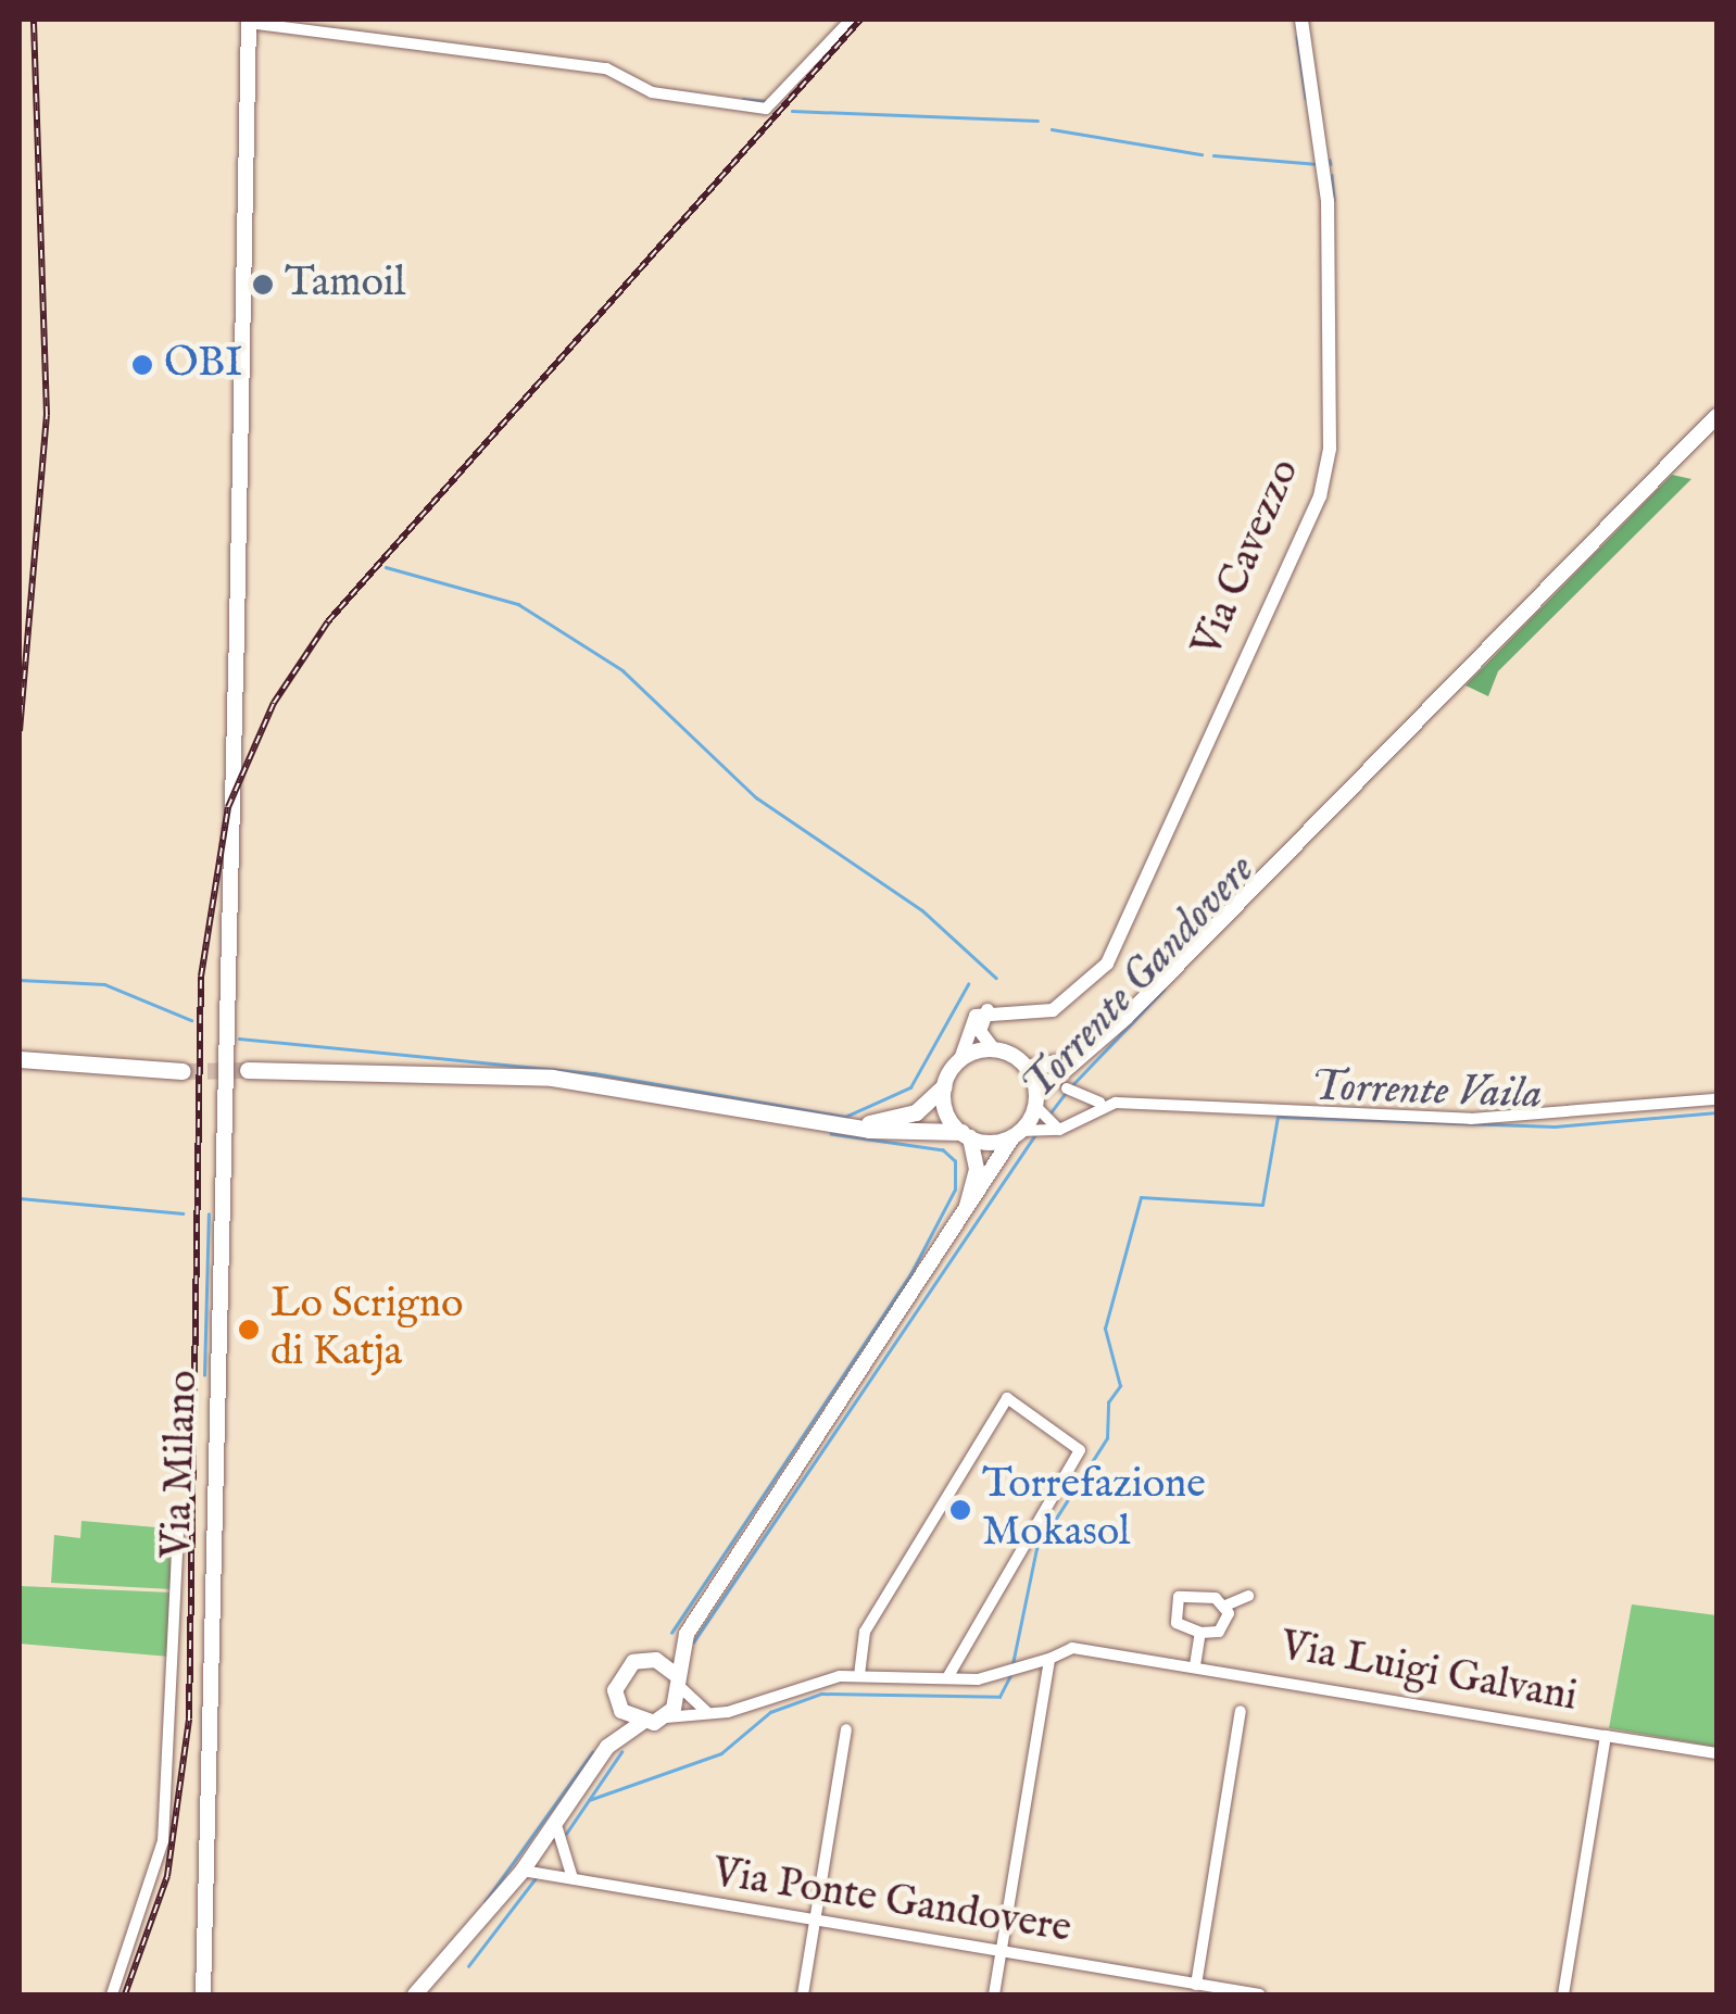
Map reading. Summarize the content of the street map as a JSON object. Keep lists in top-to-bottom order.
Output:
{
  "streets": {
    "main road": ["Via Milano"],
    "street": ["Via Cavezzo", "Via Luigi Galvani", "Via Ponte Gandovere"]
  },
  "water": ["Torrente Gandovere", "Torrente Vaila"],
  "places": [
    "Tamoil",
    "OBI",
    "Lo Scrigno di Katja",
    "Torrefazione Mokasol"
  ]
}
